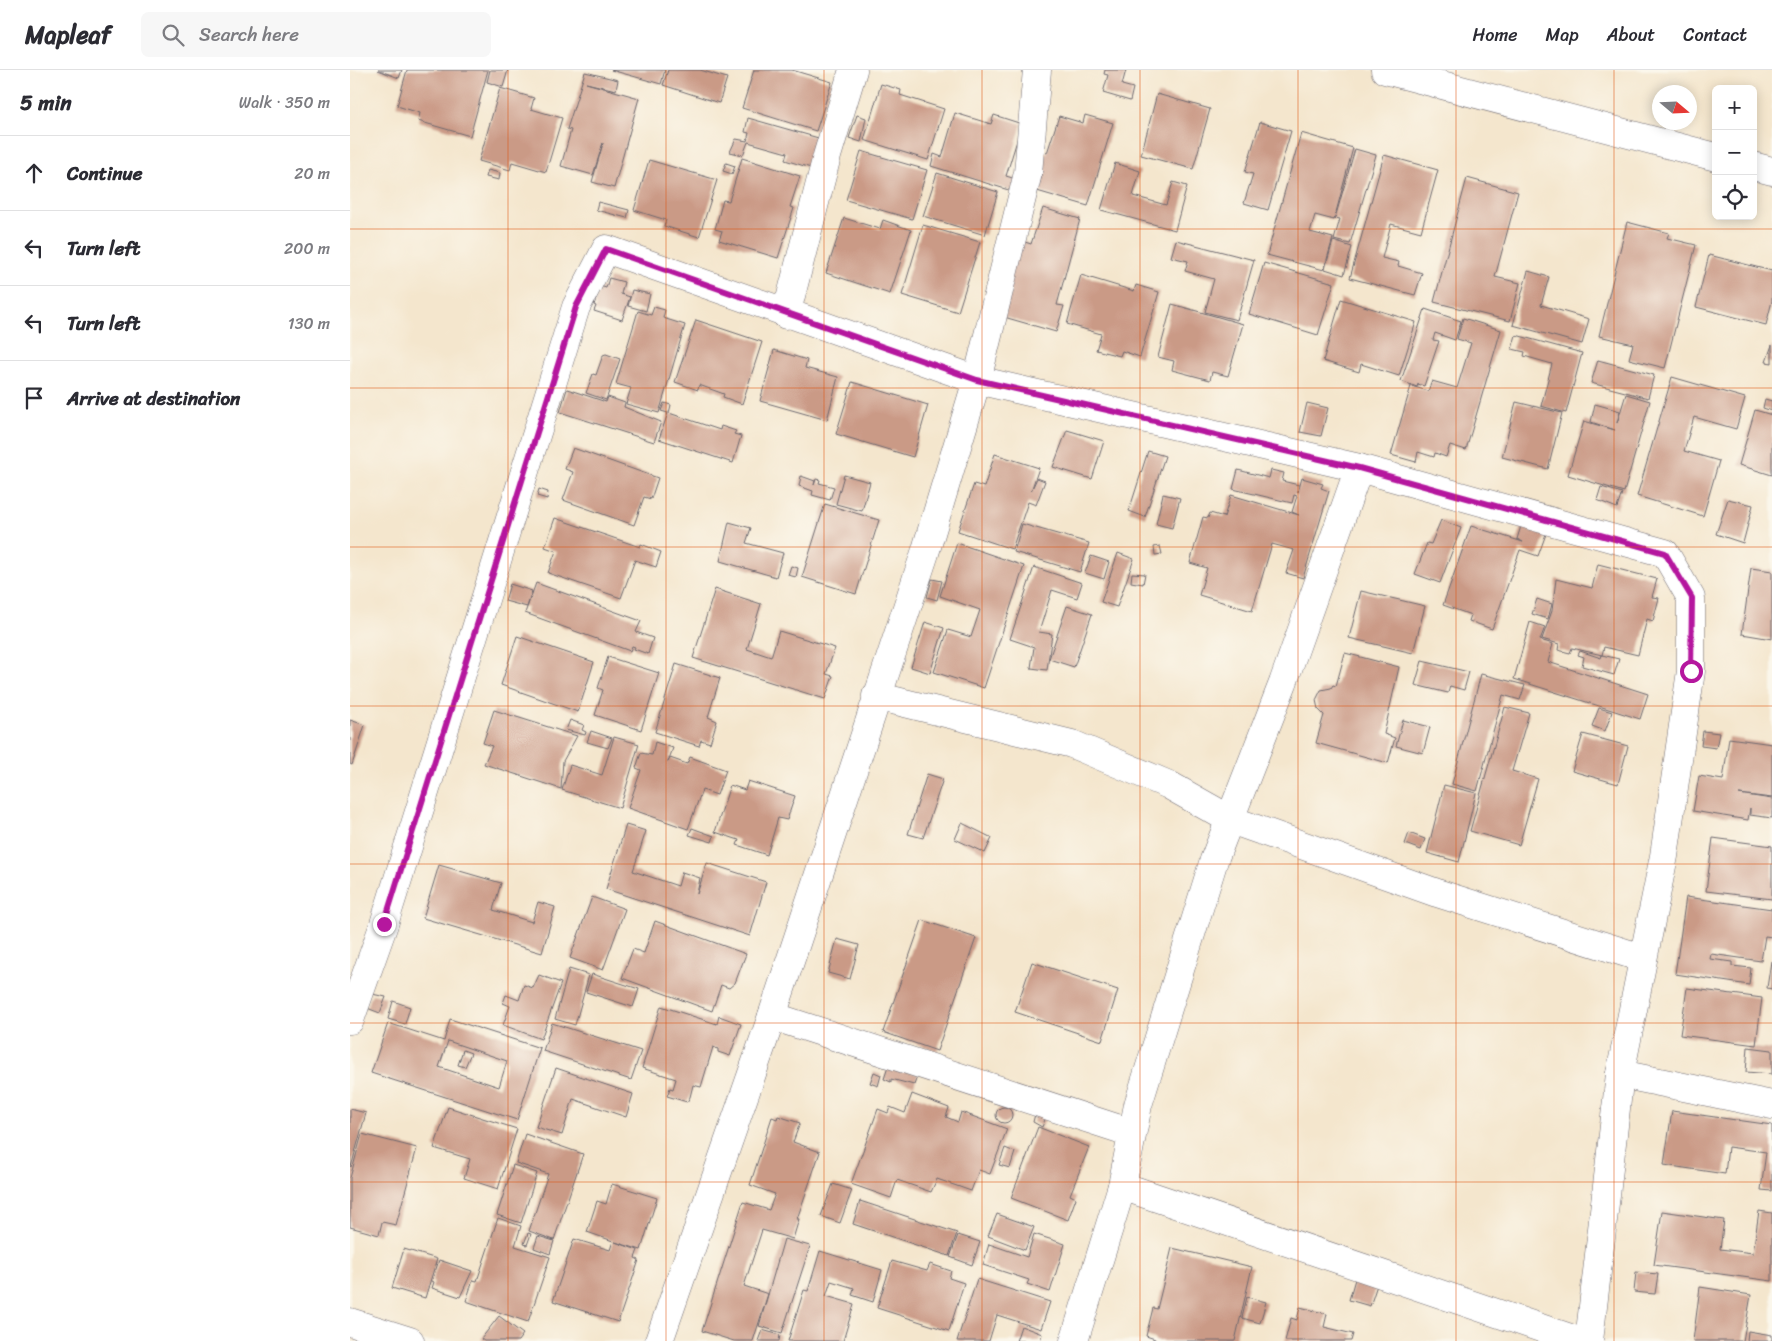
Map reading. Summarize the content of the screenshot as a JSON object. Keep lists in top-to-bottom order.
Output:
{
  "north": "right",
  "page": {
    "header": "Mapleaf",
    "search": "Search here",
    "nav": [
      "Home",
      "Map",
      "About",
      "Contact"
    ],
    "heading": ["5 min", "Walk · 350 m"],
    "map_buttons": ["+", "−"],
    "list": [
      ["Continue", "20 m"],
      ["Turn left", "200 m"],
      ["Turn left", "130 m"],
      "Arrive at destination"
    ]
  }
}
